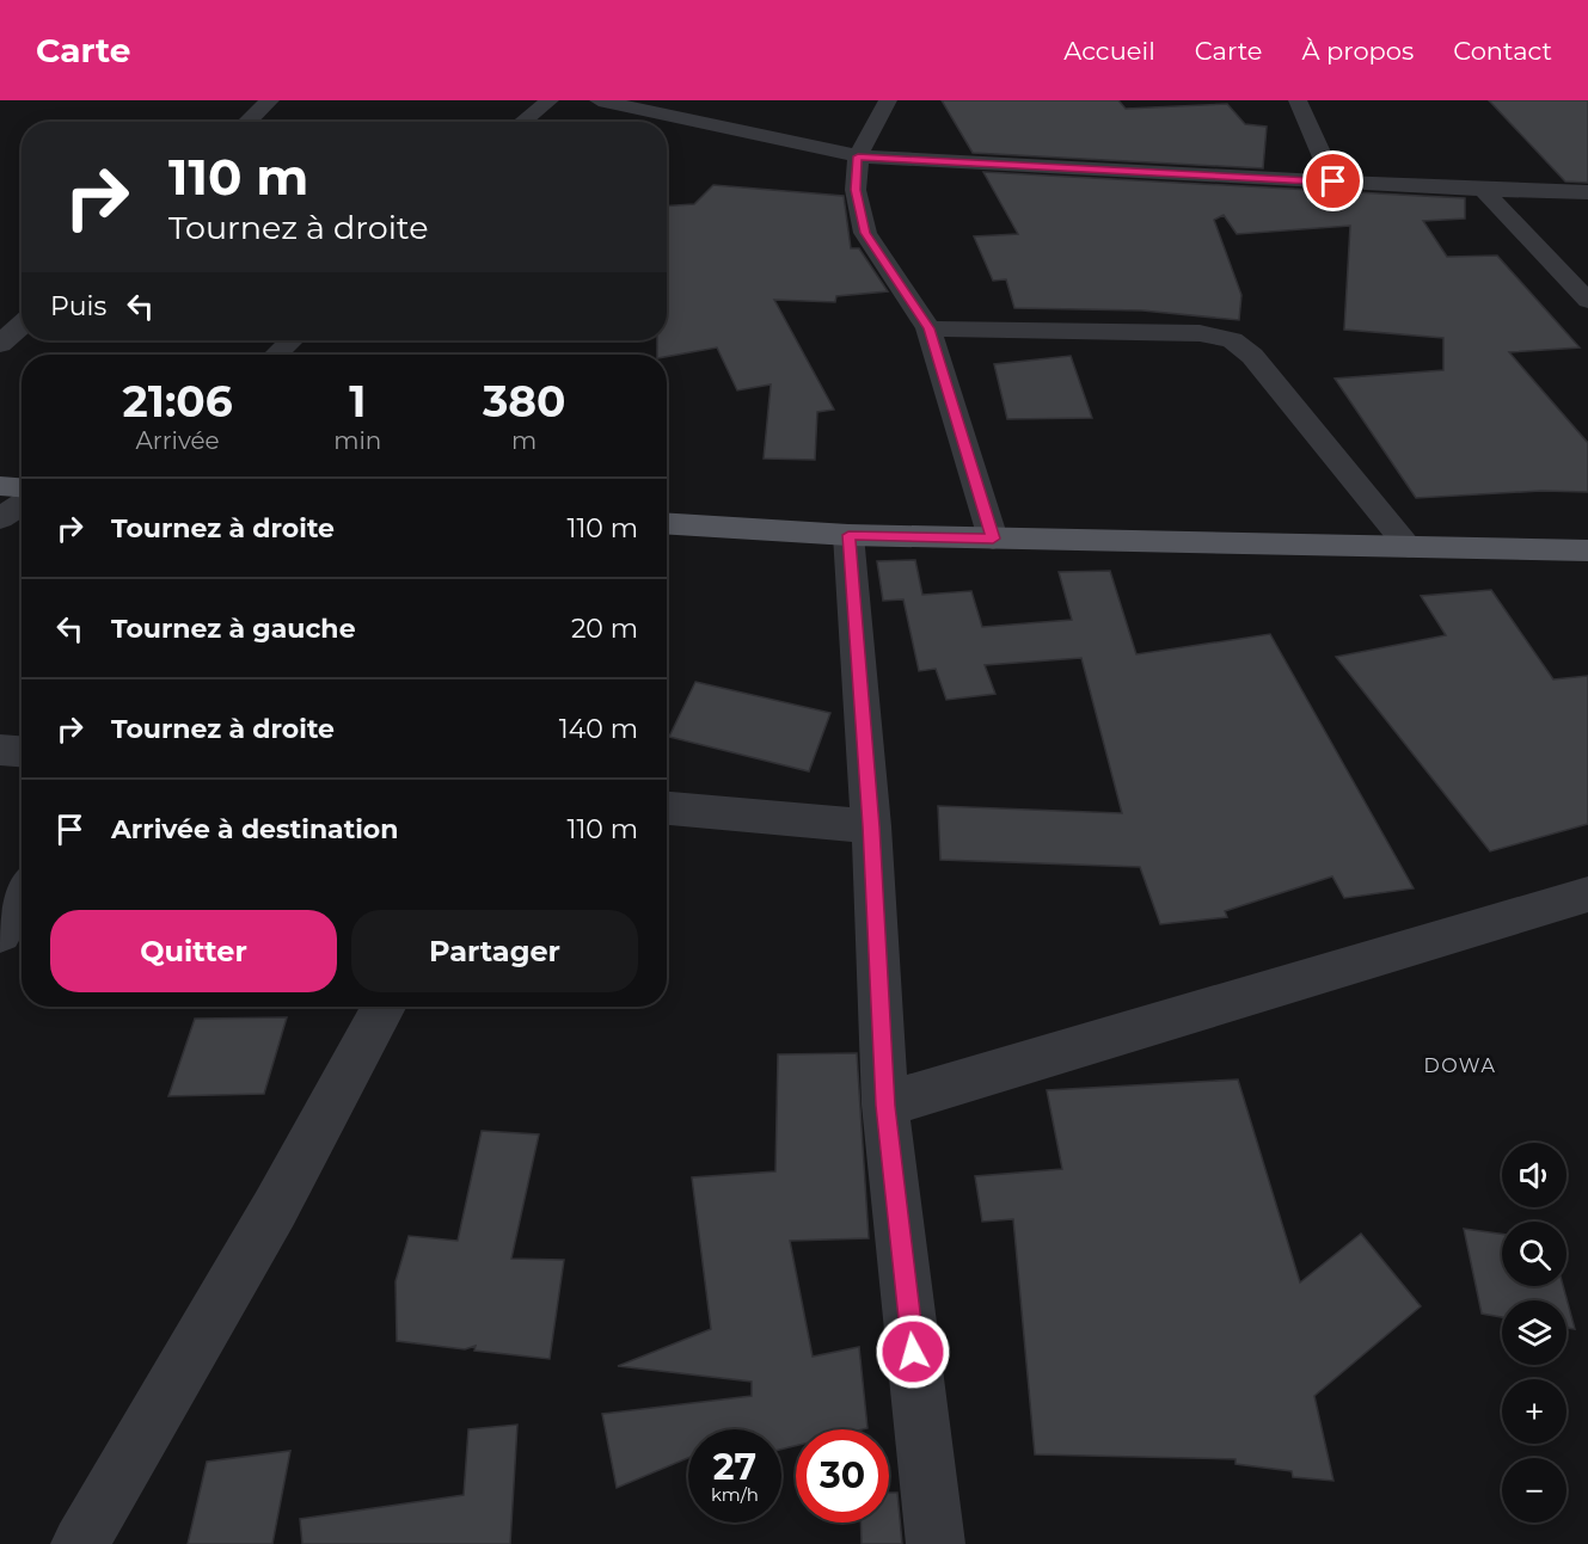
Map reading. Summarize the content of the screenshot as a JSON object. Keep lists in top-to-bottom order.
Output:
{
  "districts": ["DOWA"],
  "page": {
    "header": "Carte",
    "nav": [
      "Accueil",
      "Carte",
      "À propos",
      "Contact"
    ],
    "turn": ["110 m", "Tournez à droite"],
    "then": "Puis",
    "eta": [
      "21:06",
      "Arrivée",
      "1",
      "min",
      "380",
      "m"
    ],
    "list": [
      {
        "name": "Tournez à droite",
        "value": "110 m"
      },
      {
        "name": "Tournez à gauche",
        "value": "20 m"
      },
      {
        "name": "Tournez à droite",
        "value": "140 m"
      },
      {
        "name": "Arrivée à destination",
        "value": "110 m"
      }
    ],
    "buttons": ["Quitter", "Partager"],
    "map_buttons": ["+", "−"],
    "speed": "27 km/h",
    "limit": "30"
  }
}
